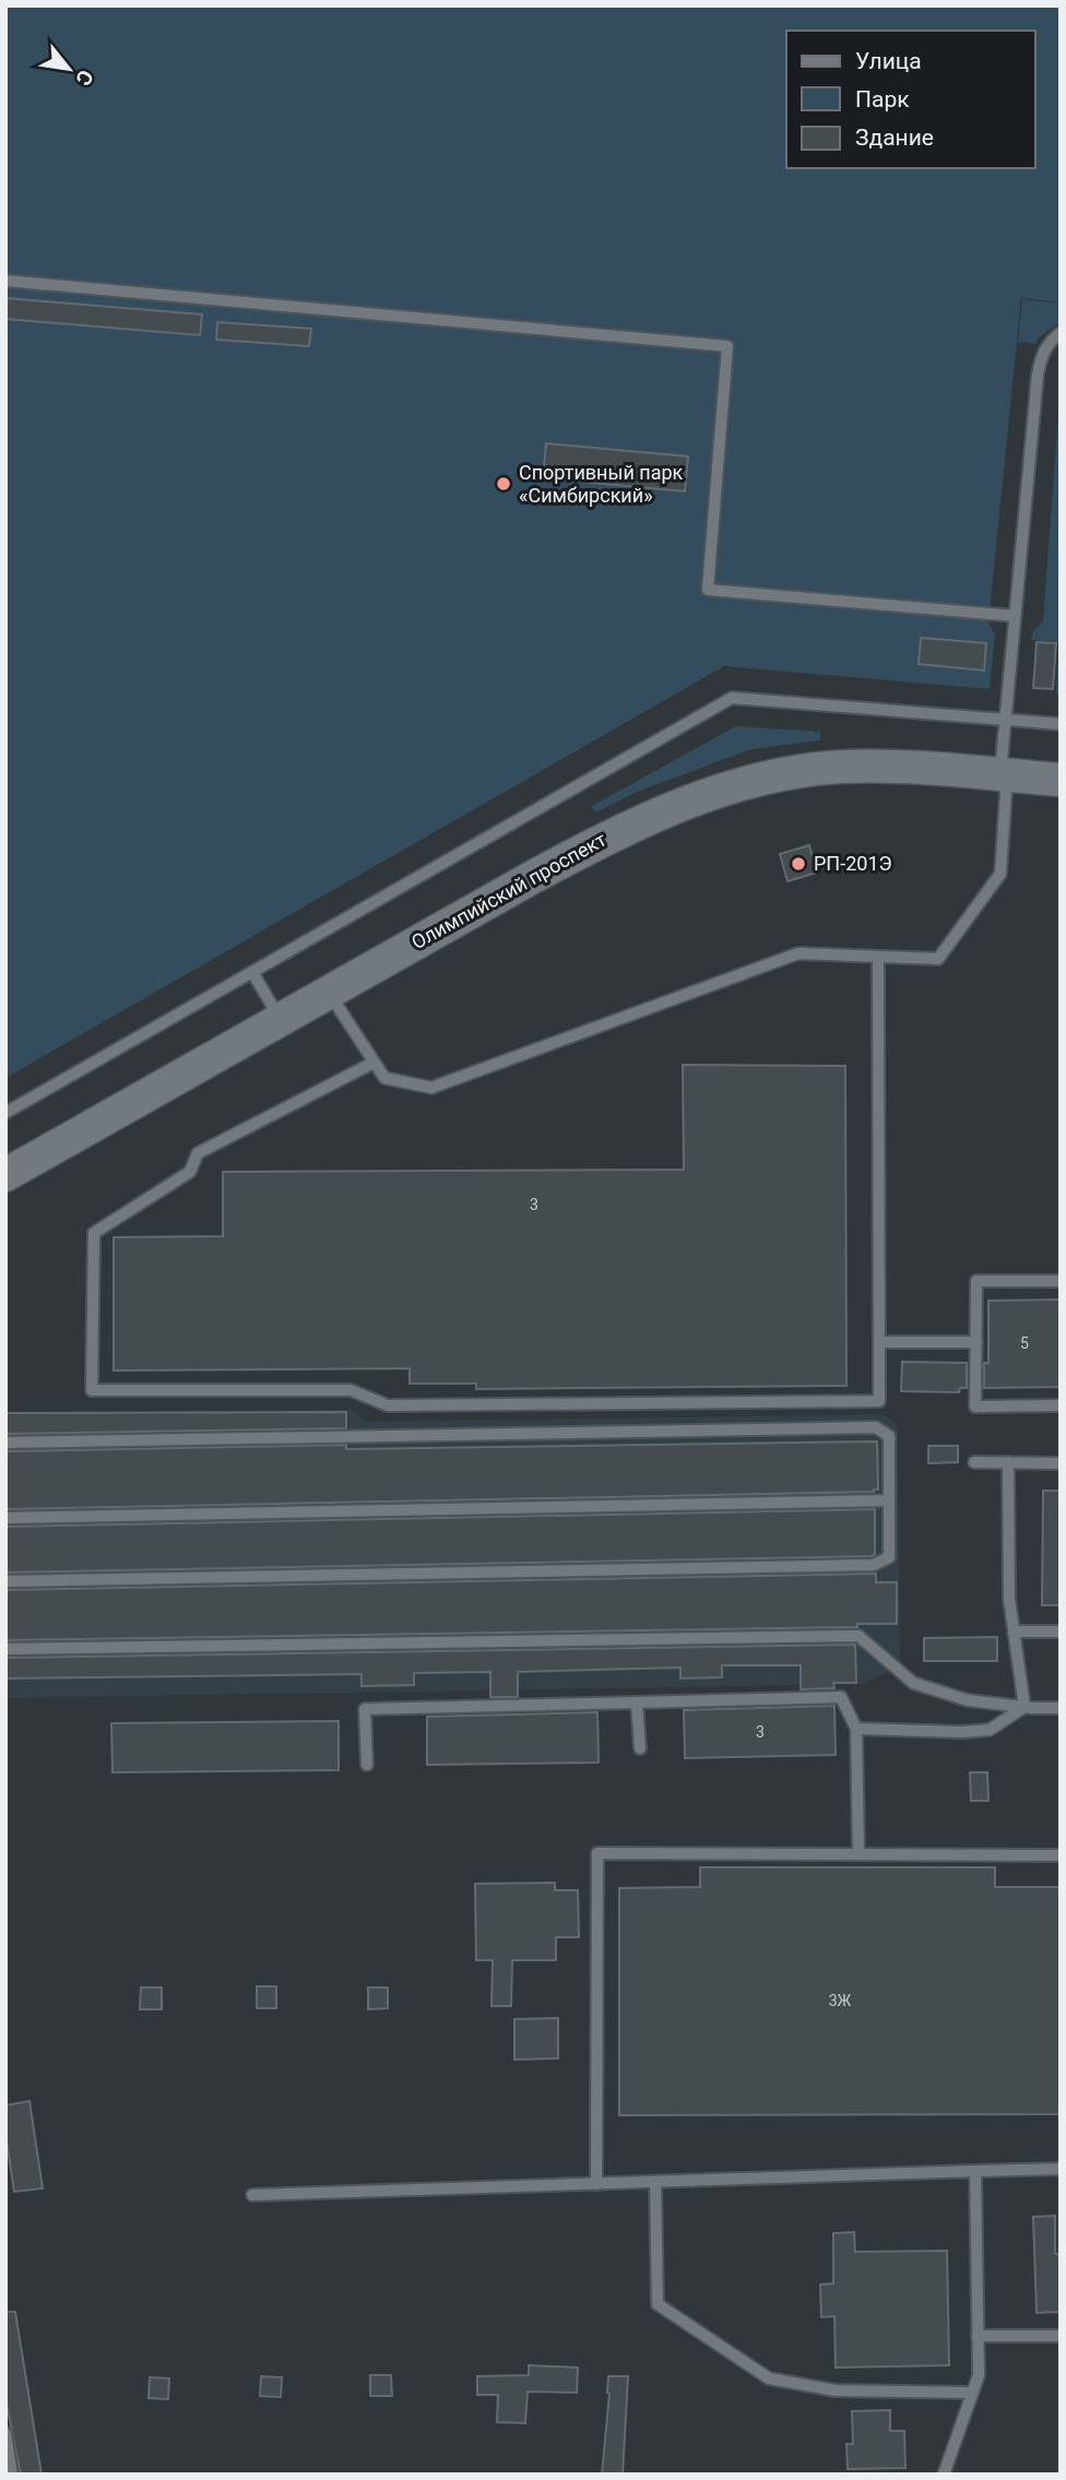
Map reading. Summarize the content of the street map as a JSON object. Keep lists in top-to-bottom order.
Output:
{
  "streets": {
    "street": ["Олимпийский проспект"]
  },
  "places": ["Спортивный парк «Симбирский»", "РП-201Э"],
  "house_numbers": [
    "3",
    "5",
    "3",
    "3Ж"
  ],
  "legend": ["Улица", "Парк", "Здание"],
  "north": "bottom right"
}
